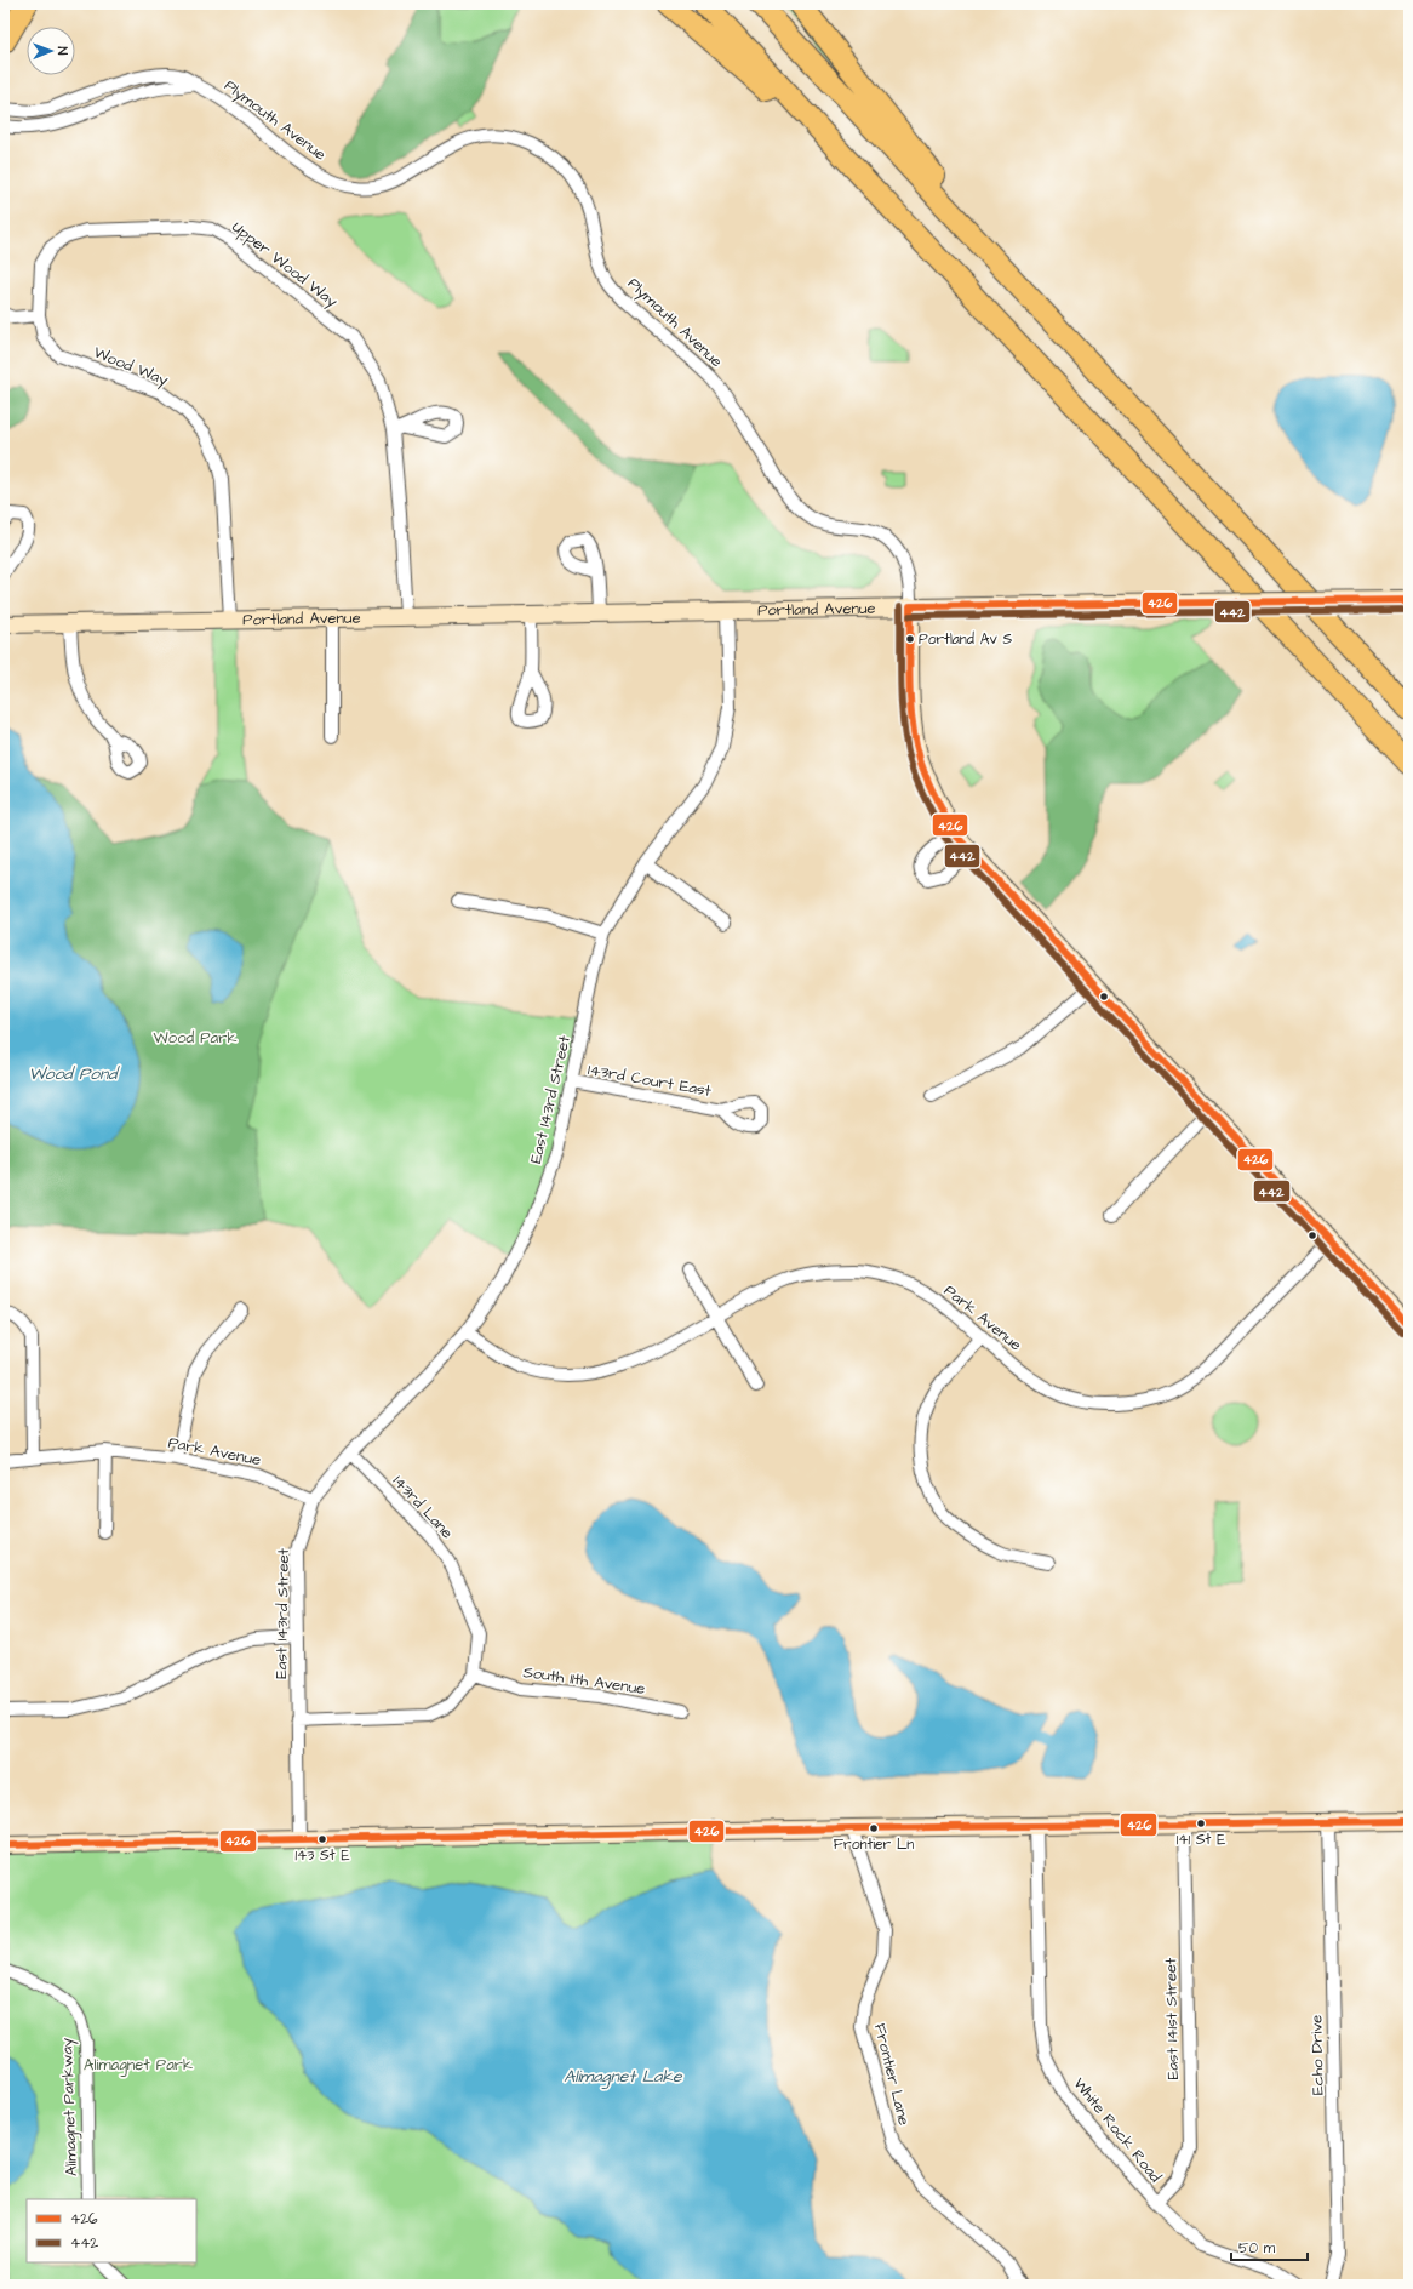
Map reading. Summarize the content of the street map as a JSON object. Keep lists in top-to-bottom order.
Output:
{
  "streets": {
    "street": [
      "Plymouth Avenue",
      "Upper Wood Way",
      "Wood Way",
      "Portland Avenue",
      "143rd Court East",
      "East 143rd Street",
      "Park Avenue",
      "143rd Lane",
      "South 11th Avenue",
      "East 141st Street",
      "Echo Drive",
      "Frontier Lane",
      "Alimagnet Parkway",
      "White Rock Road"
    ]
  },
  "crossings": [
    ["Plymouth Avenue", "Portland Avenue"],
    ["Upper Wood Way", "Wood Way"],
    ["Upper Wood Way", "Portland Avenue"],
    ["Wood Way", "Portland Avenue"],
    ["Portland Avenue", "East 143rd Street"],
    ["143rd Court East", "East 143rd Street"],
    ["East 143rd Street", "Park Avenue"],
    ["East 143rd Street", "143rd Lane"],
    ["143rd Lane", "South 11th Avenue"],
    ["East 141st Street", "White Rock Road"]
  ],
  "water": ["Wood Pond", "Alimagnet Lake"],
  "parks": ["Wood Park", "Alimagnet Park"],
  "places": [
    "Portland Av S",
    "141 St E",
    "Frontier Ln",
    "143 St E"
  ],
  "lines": ["transit line 426", "transit line 442"],
  "legend": ["426", "442"],
  "scale_bar": "50 m",
  "north": "right"
}
